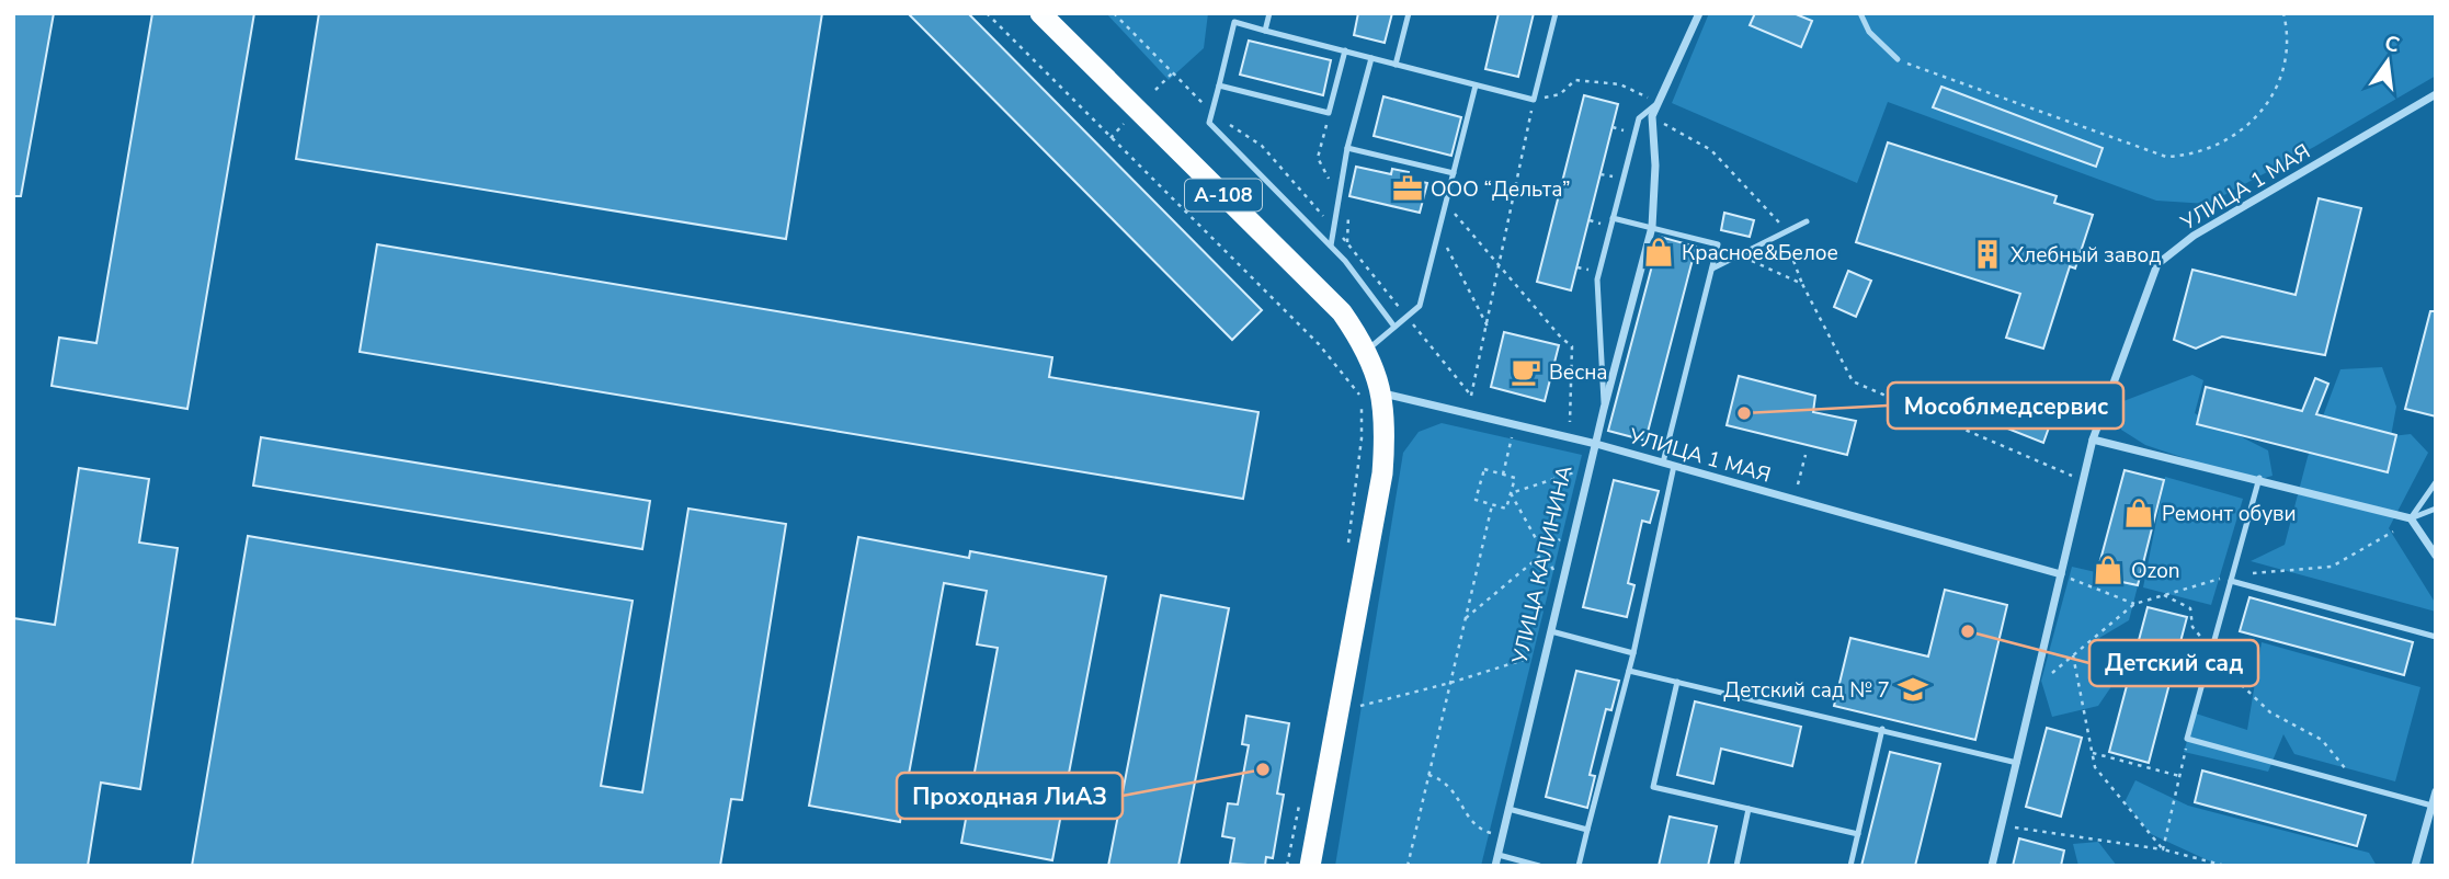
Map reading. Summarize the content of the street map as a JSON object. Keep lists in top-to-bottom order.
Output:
{
  "streets": {
    "highway": ["А-108"],
    "street": ["УЛИЦА 1 МАЯ", "УЛИЦА КАЛИНИНА"]
  },
  "crossings": [
    ["УЛИЦА 1 МАЯ", "УЛИЦА КАЛИНИНА"],
    ["А-108", "УЛИЦА КАЛИНИНА"]
  ],
  "places": {
    "office": ["ООО “Дельта”"],
    "shop": ["Красное&Белое", "Ремонт обуви", "Ozon"],
    "building": ["Хлебный завод"],
    "cafe": ["Весна"],
    "other": ["Мособлмедсервис", "Детский сад", "Проходная ЛиАЗ"],
    "school or university": ["Детский сад № 7"]
  },
  "north": "top"
}
